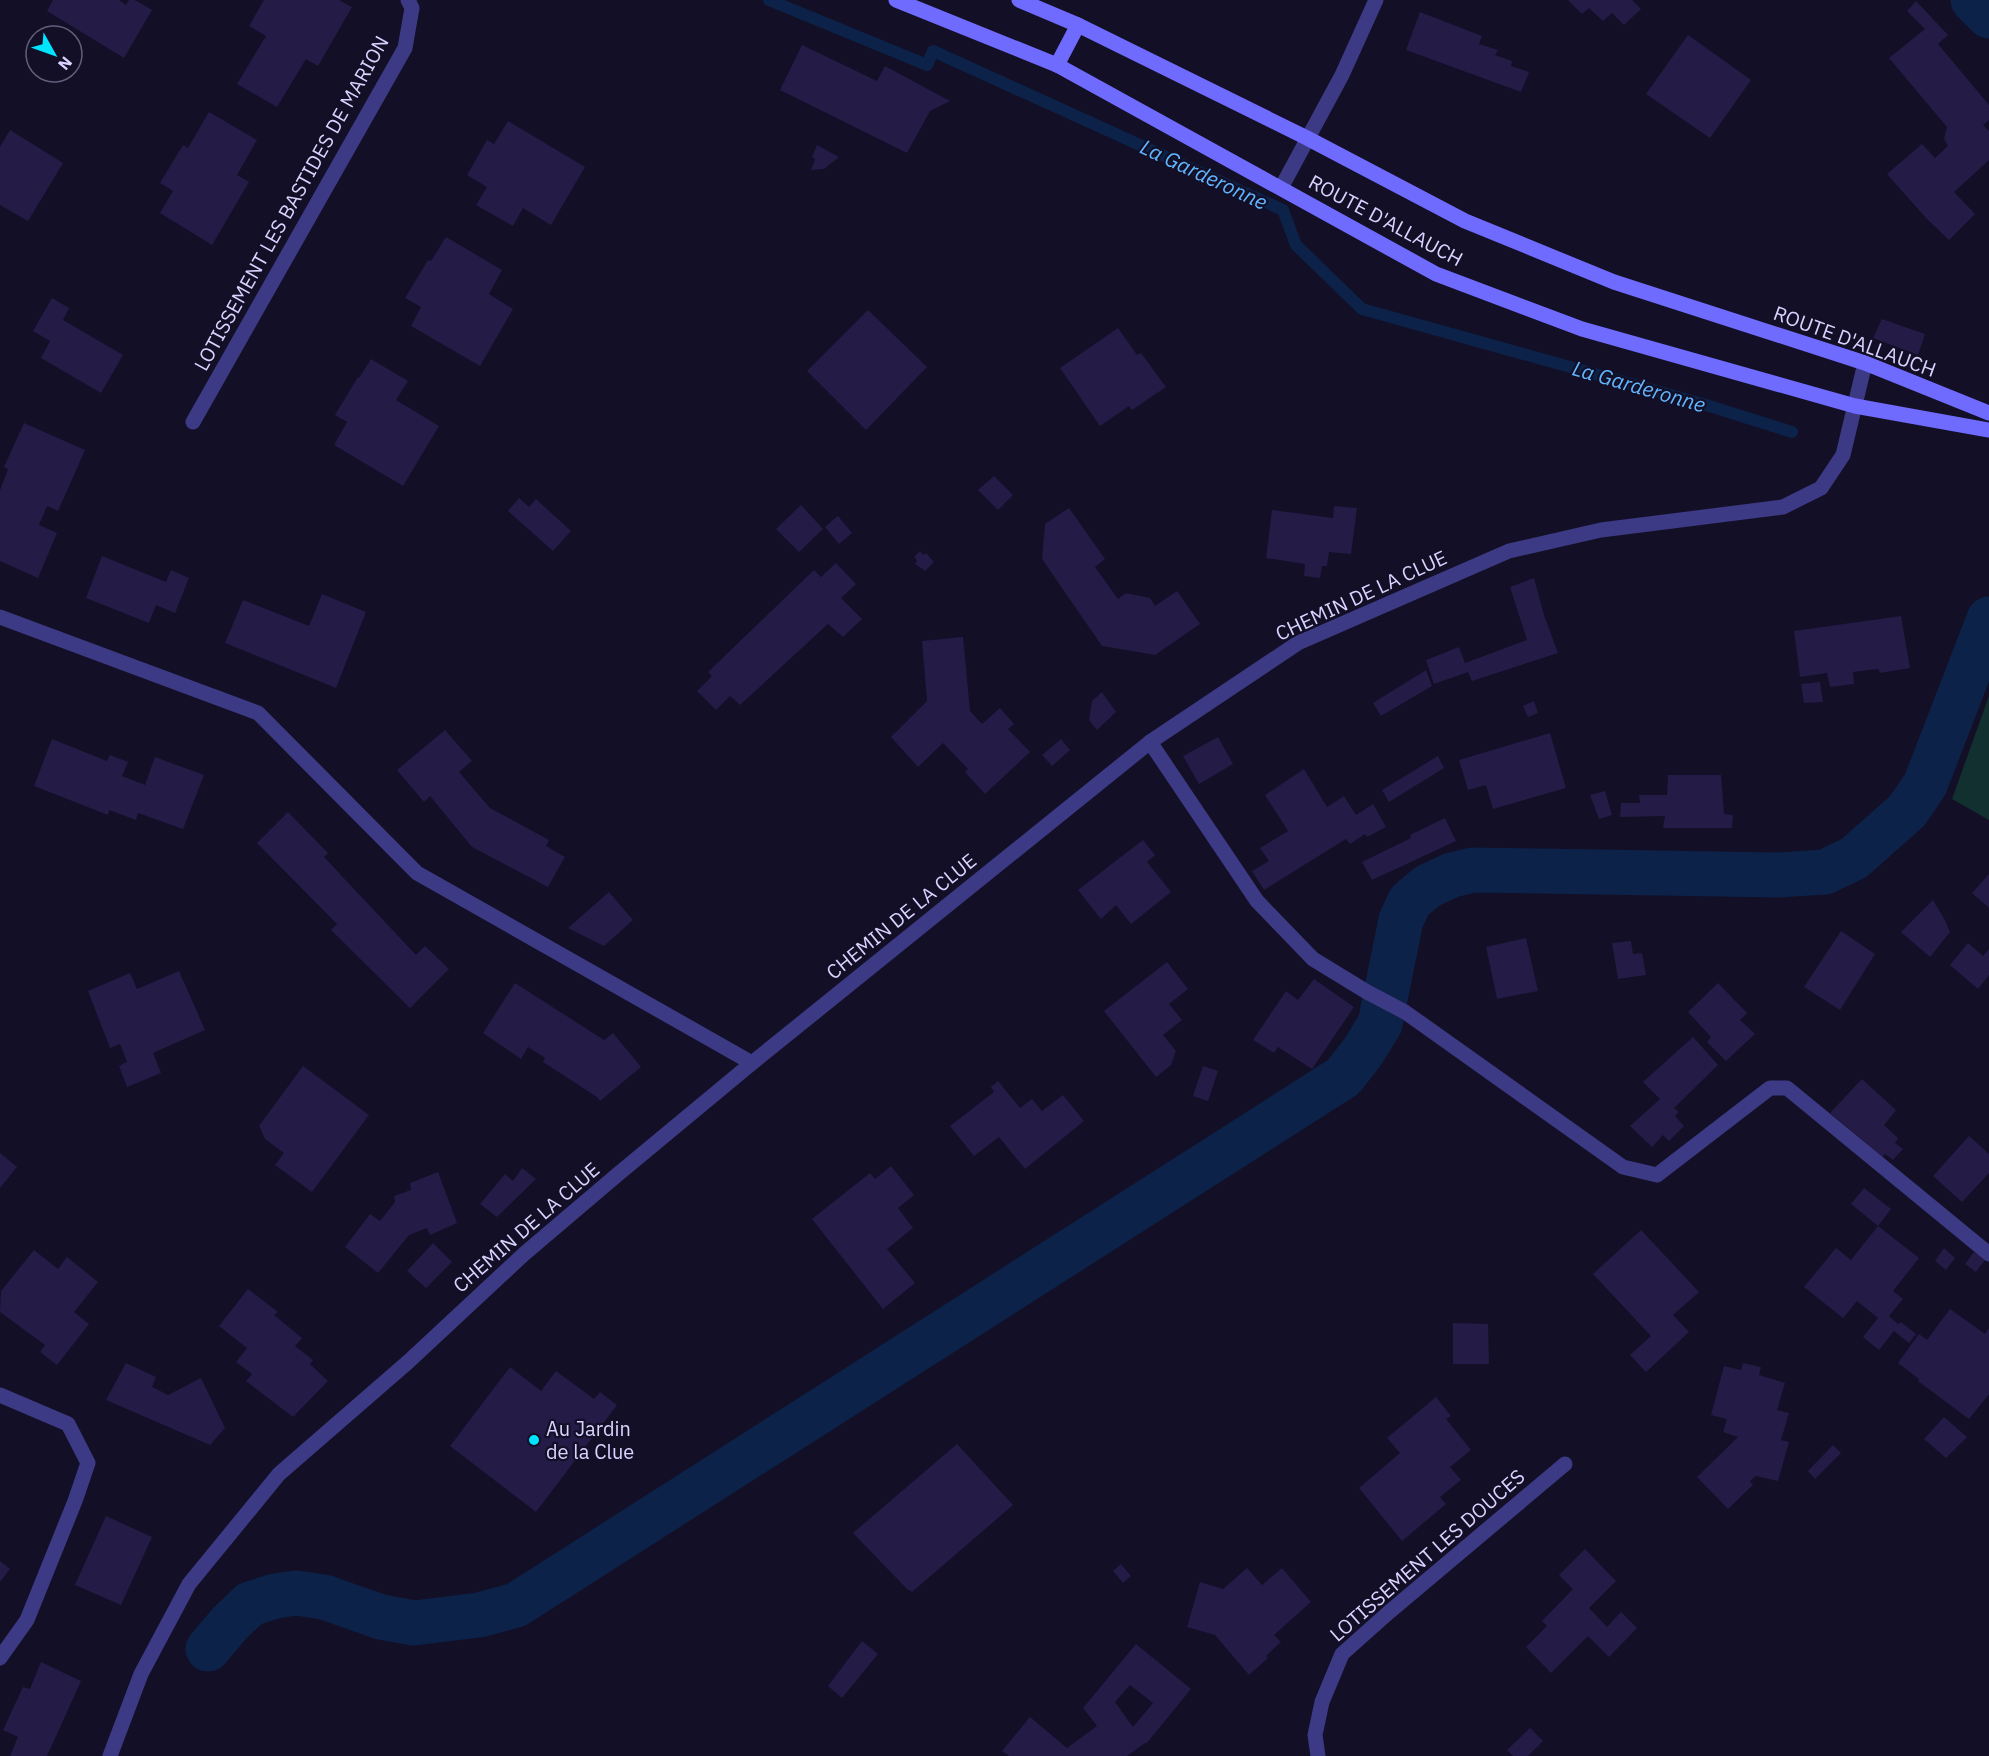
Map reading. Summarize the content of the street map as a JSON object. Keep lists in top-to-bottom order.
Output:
{
  "streets": {
    "main road": ["ROUTE D'ALLAUCH"],
    "street": ["LOTISSEMENT LES BASTIDES DE MARION", "CHEMIN DE LA CLUE", "LOTISSEMENT LES DOUCES"]
  },
  "crossings": [
    ["ROUTE D'ALLAUCH", "CHEMIN DE LA CLUE"]
  ],
  "water": ["La Garderonne"],
  "places": ["Au Jardin de la Clue"],
  "north": "bottom right"
}
